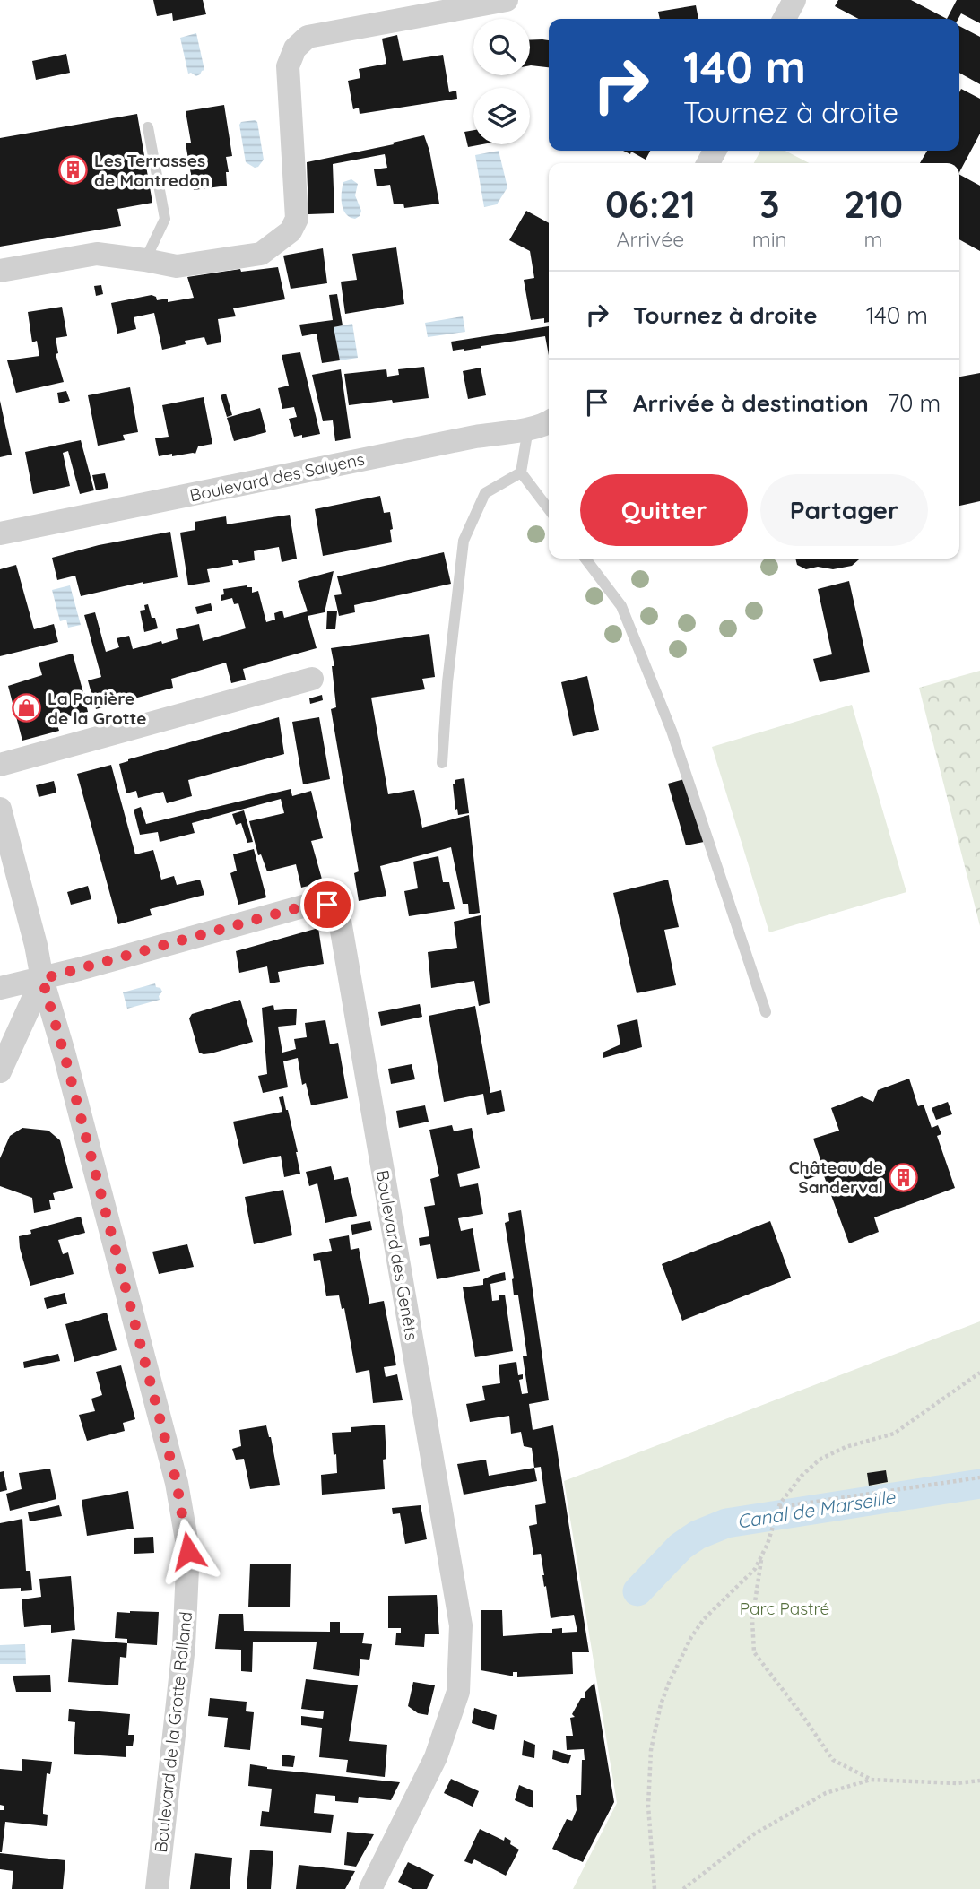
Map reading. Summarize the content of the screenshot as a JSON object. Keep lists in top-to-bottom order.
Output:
{
  "streets": {
    "street": ["Boulevard des Salyens", "Boulevard des Genêts", "Boulevard de la Grotte Rolland"]
  },
  "crossings": [
    ["Boulevard des Genêts", "Boulevard de la Grotte Rolland"]
  ],
  "water": ["Canal de Marseille"],
  "parks": ["Parc Pastré"],
  "places": {
    "building": ["Les Terrasses de Montredon", "Château de Sanderval"],
    "shop": ["La Panière de la Grotte"]
  },
  "page": {
    "turn": ["140 m", "Tournez à droite"],
    "eta": [
      "06:21",
      "Arrivée",
      "3",
      "min",
      "210",
      "m"
    ],
    "list": [
      {
        "name": "Tournez à droite",
        "value": "140 m"
      },
      {
        "name": "Arrivée à destination",
        "value": "70 m"
      }
    ],
    "buttons": ["Quitter", "Partager"]
  }
}
